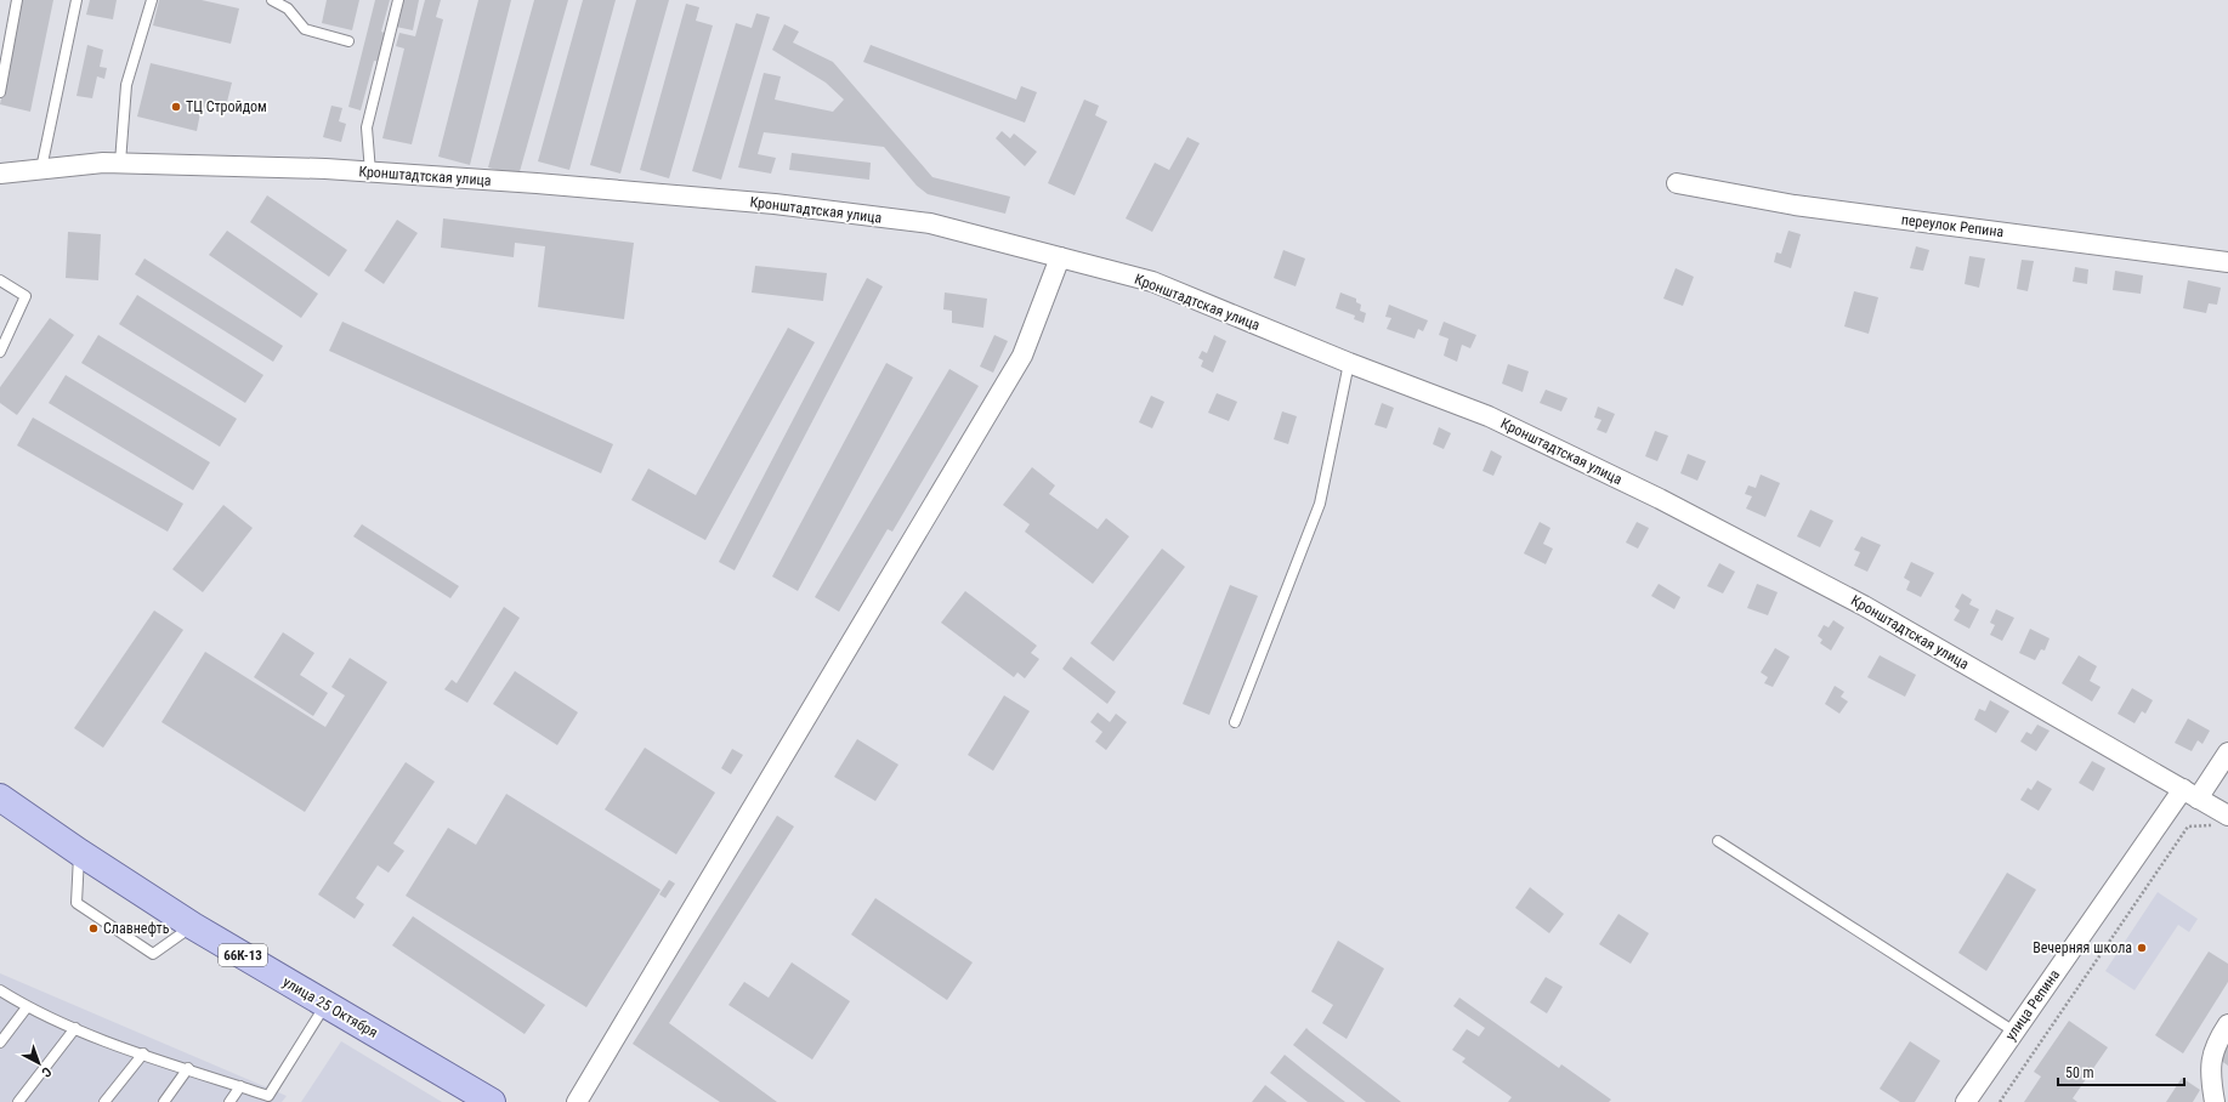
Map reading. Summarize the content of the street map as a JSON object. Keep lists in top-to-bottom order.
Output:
{
  "streets": {
    "main road": ["66К-13", "улица 25 Октября"],
    "street": ["Кронштадтская улица", "переулок Репина", "улица Репина"]
  },
  "crossings": [
    ["Кронштадтская улица", "улица Репина"]
  ],
  "places": ["ТЦ Стройдом", "Славнефть", "Вечерняя школа"],
  "scale_bar": "50 m",
  "north": "bottom right"
}
